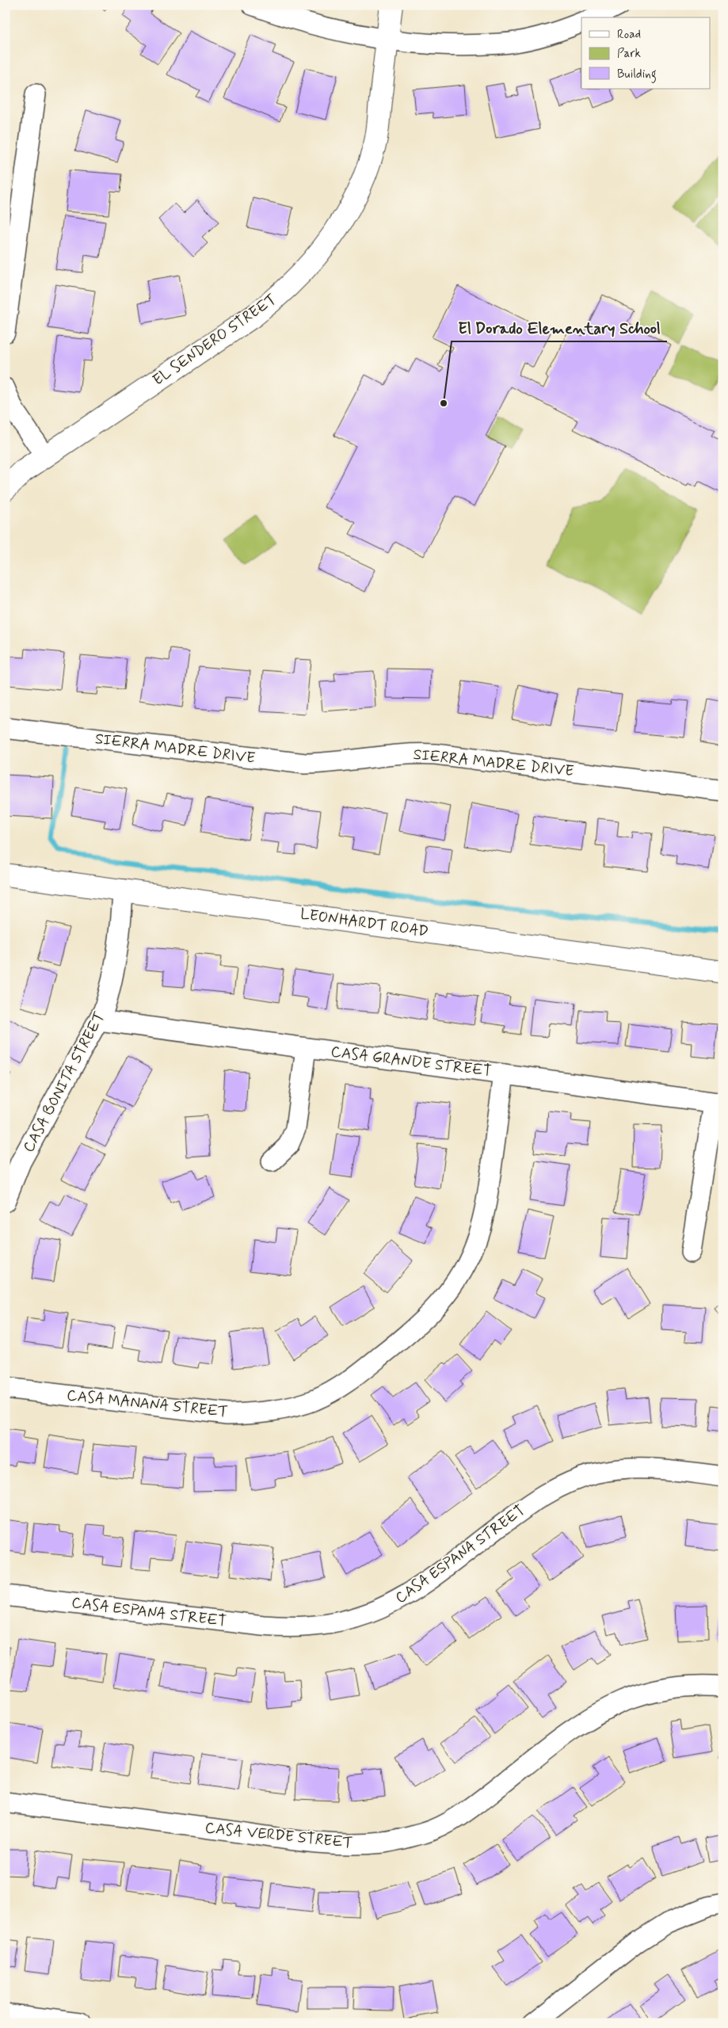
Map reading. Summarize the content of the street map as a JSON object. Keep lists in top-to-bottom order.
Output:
{
  "streets": {
    "street": [
      "EL SENDERO STREET",
      "SIERRA MADRE DRIVE",
      "LEONHARDT ROAD",
      "CASA GRANDE STREET",
      "CASA BONITA STREET",
      "CASA MANANA STREET",
      "CASA ESPANA STREET",
      "CASA VERDE STREET"
    ]
  },
  "crossings": [
    ["LEONHARDT ROAD", "CASA BONITA STREET"],
    ["CASA GRANDE STREET", "CASA BONITA STREET"],
    ["CASA GRANDE STREET", "CASA MANANA STREET"]
  ],
  "places": ["El Dorado Elementary School"],
  "legend": ["Road", "Park", "Building"]
}
